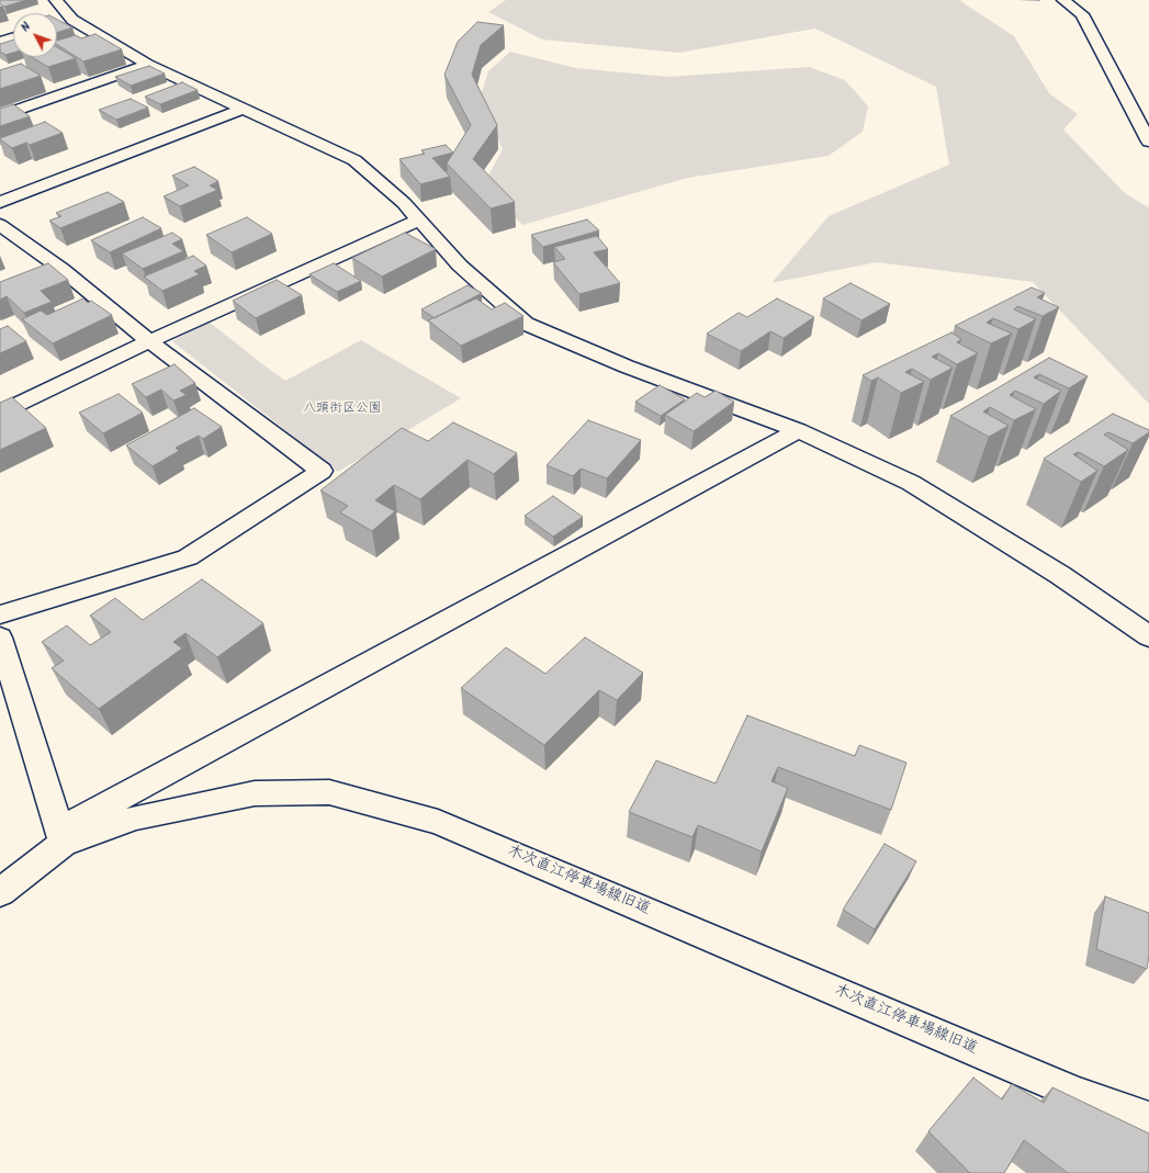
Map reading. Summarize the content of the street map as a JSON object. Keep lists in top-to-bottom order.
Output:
{
  "streets": {
    "street": ["木次直江停車場線旧道"]
  },
  "parks": ["八頭街区公園"],
  "north": "top left"
}
